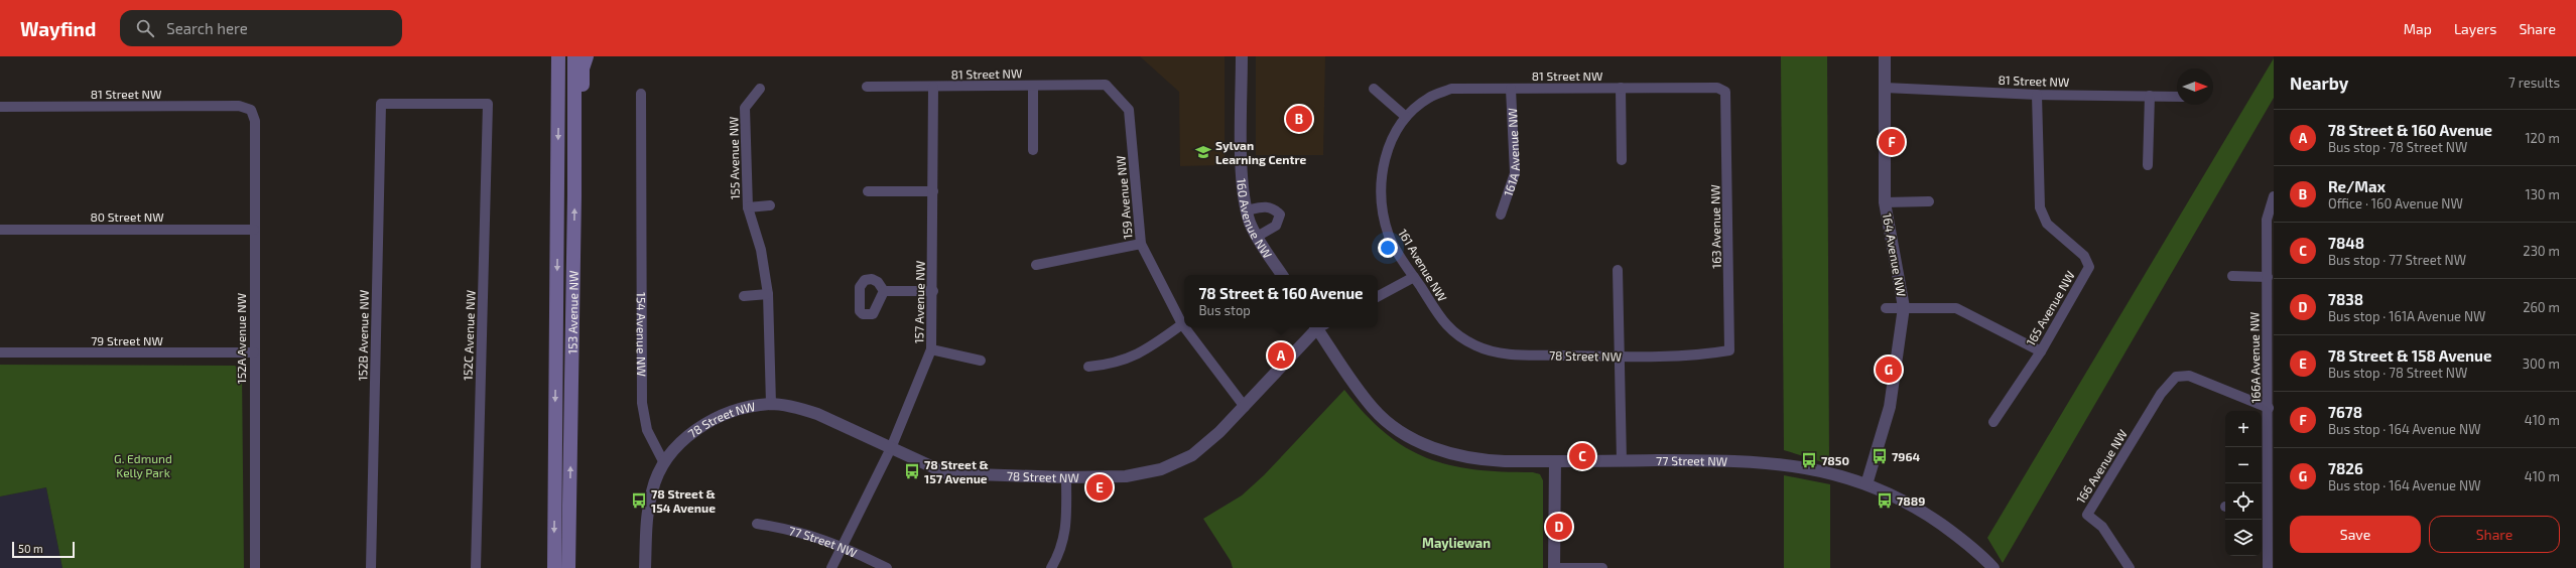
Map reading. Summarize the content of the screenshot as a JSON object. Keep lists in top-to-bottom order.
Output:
{
  "streets": {
    "main road": ["153 Avenue NW"],
    "street": [
      "81 Street NW",
      "161A Avenue NW",
      "155 Avenue NW",
      "159 Avenue NW",
      "80 Street NW",
      "160 Avenue NW",
      "163 Avenue NW",
      "164 Avenue NW",
      "161 Avenue NW",
      "157 Avenue NW",
      "165 Avenue NW",
      "154 Avenue NW",
      "152B Avenue NW",
      "152C Avenue NW",
      "152A Avenue NW",
      "79 Street NW",
      "78 Street NW",
      "166A Avenue NW",
      "77 Street NW",
      "166 Avenue NW"
    ]
  },
  "crossings": [
    ["81 Street NW", "161A Avenue NW"],
    ["81 Street NW", "159 Avenue NW"],
    ["81 Street NW", "163 Avenue NW"],
    ["81 Street NW", "164 Avenue NW"],
    ["81 Street NW", "161 Avenue NW"],
    ["81 Street NW", "157 Avenue NW"],
    ["81 Street NW", "165 Avenue NW"],
    ["81 Street NW", "152A Avenue NW"],
    ["155 Avenue NW", "78 Street NW"],
    ["159 Avenue NW", "78 Street NW"],
    ["80 Street NW", "152A Avenue NW"],
    ["163 Avenue NW", "78 Street NW"],
    ["164 Avenue NW", "77 Street NW"],
    ["161 Avenue NW", "78 Street NW"],
    ["157 Avenue NW", "78 Street NW"],
    ["157 Avenue NW", "77 Street NW"],
    ["154 Avenue NW", "78 Street NW"],
    ["152B Avenue NW", "152C Avenue NW"],
    ["152A Avenue NW", "79 Street NW"],
    ["166A Avenue NW", "166 Avenue NW"]
  ],
  "districts": ["Mayliewan"],
  "parks": ["G. Edmund Kelly Park"],
  "places": {
    "school or university": ["Sylvan Learning Centre"],
    "bus stop": [
      "7964",
      "7850",
      "78 Street & 157 Avenue",
      "78 Street & 154 Avenue",
      "7889"
    ]
  },
  "scale_bar": "50 m",
  "north": "right",
  "page": {
    "header": "Wayfind",
    "search": "Search here",
    "nav": ["Map", "Layers", "Share"],
    "heading": ["Nearby", "7 results"],
    "pins": [
      "B",
      "F",
      "A",
      "G",
      "C",
      "E",
      "D"
    ],
    "list": [
      {
        "mark": "A",
        "name": "78 Street & 160 Avenue",
        "note": "Bus stop · 78 Street NW",
        "value": "120 m"
      },
      {
        "mark": "B",
        "name": "Re/Max",
        "note": "Office · 160 Avenue NW",
        "value": "130 m"
      },
      {
        "mark": "C",
        "name": "7848",
        "note": "Bus stop · 77 Street NW",
        "value": "230 m"
      },
      {
        "mark": "D",
        "name": "7838",
        "note": "Bus stop · 161A Avenue NW",
        "value": "260 m"
      },
      {
        "mark": "E",
        "name": "78 Street & 158 Avenue",
        "note": "Bus stop · 78 Street NW",
        "value": "300 m"
      },
      {
        "mark": "F",
        "name": "7678",
        "note": "Bus stop · 164 Avenue NW",
        "value": "410 m"
      },
      {
        "mark": "G",
        "name": "7826",
        "note": "Bus stop · 164 Avenue NW",
        "value": "410 m"
      }
    ],
    "popup": ["78 Street & 160 Avenue", "Bus stop"],
    "map_buttons": ["+", "−"],
    "buttons": ["Save", "Share"],
    "scale": "50 m"
  }
}
